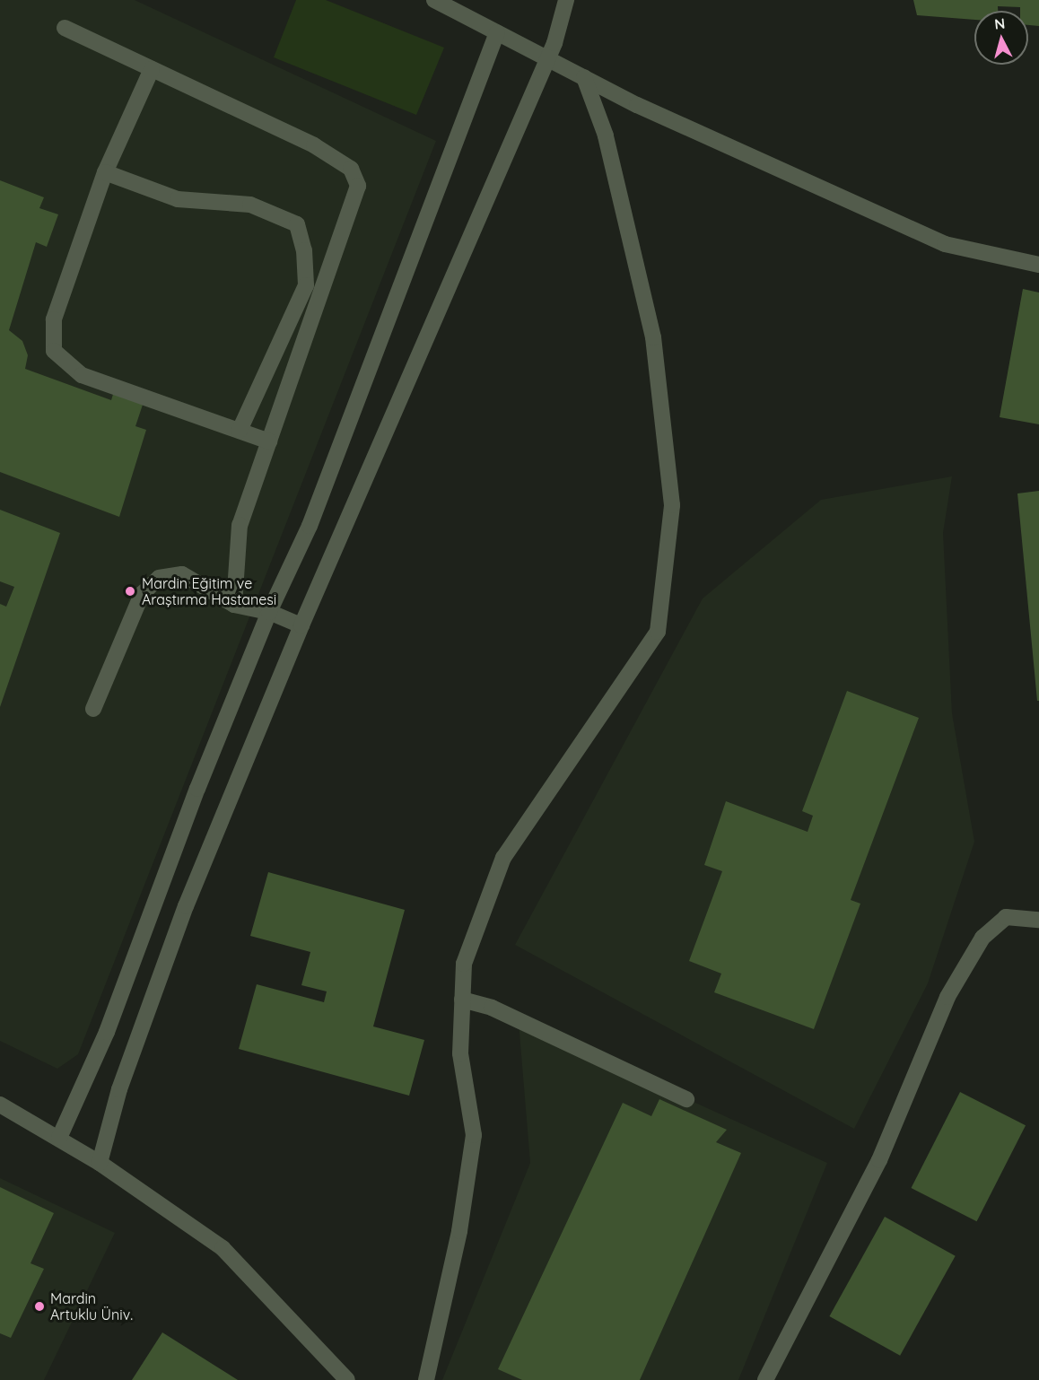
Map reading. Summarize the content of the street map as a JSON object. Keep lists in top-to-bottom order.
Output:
{
  "places": ["Mardin Eğitim ve Araştırma Hastanesi", "Mardin Artuklu Üniv."],
  "north": "top"
}
